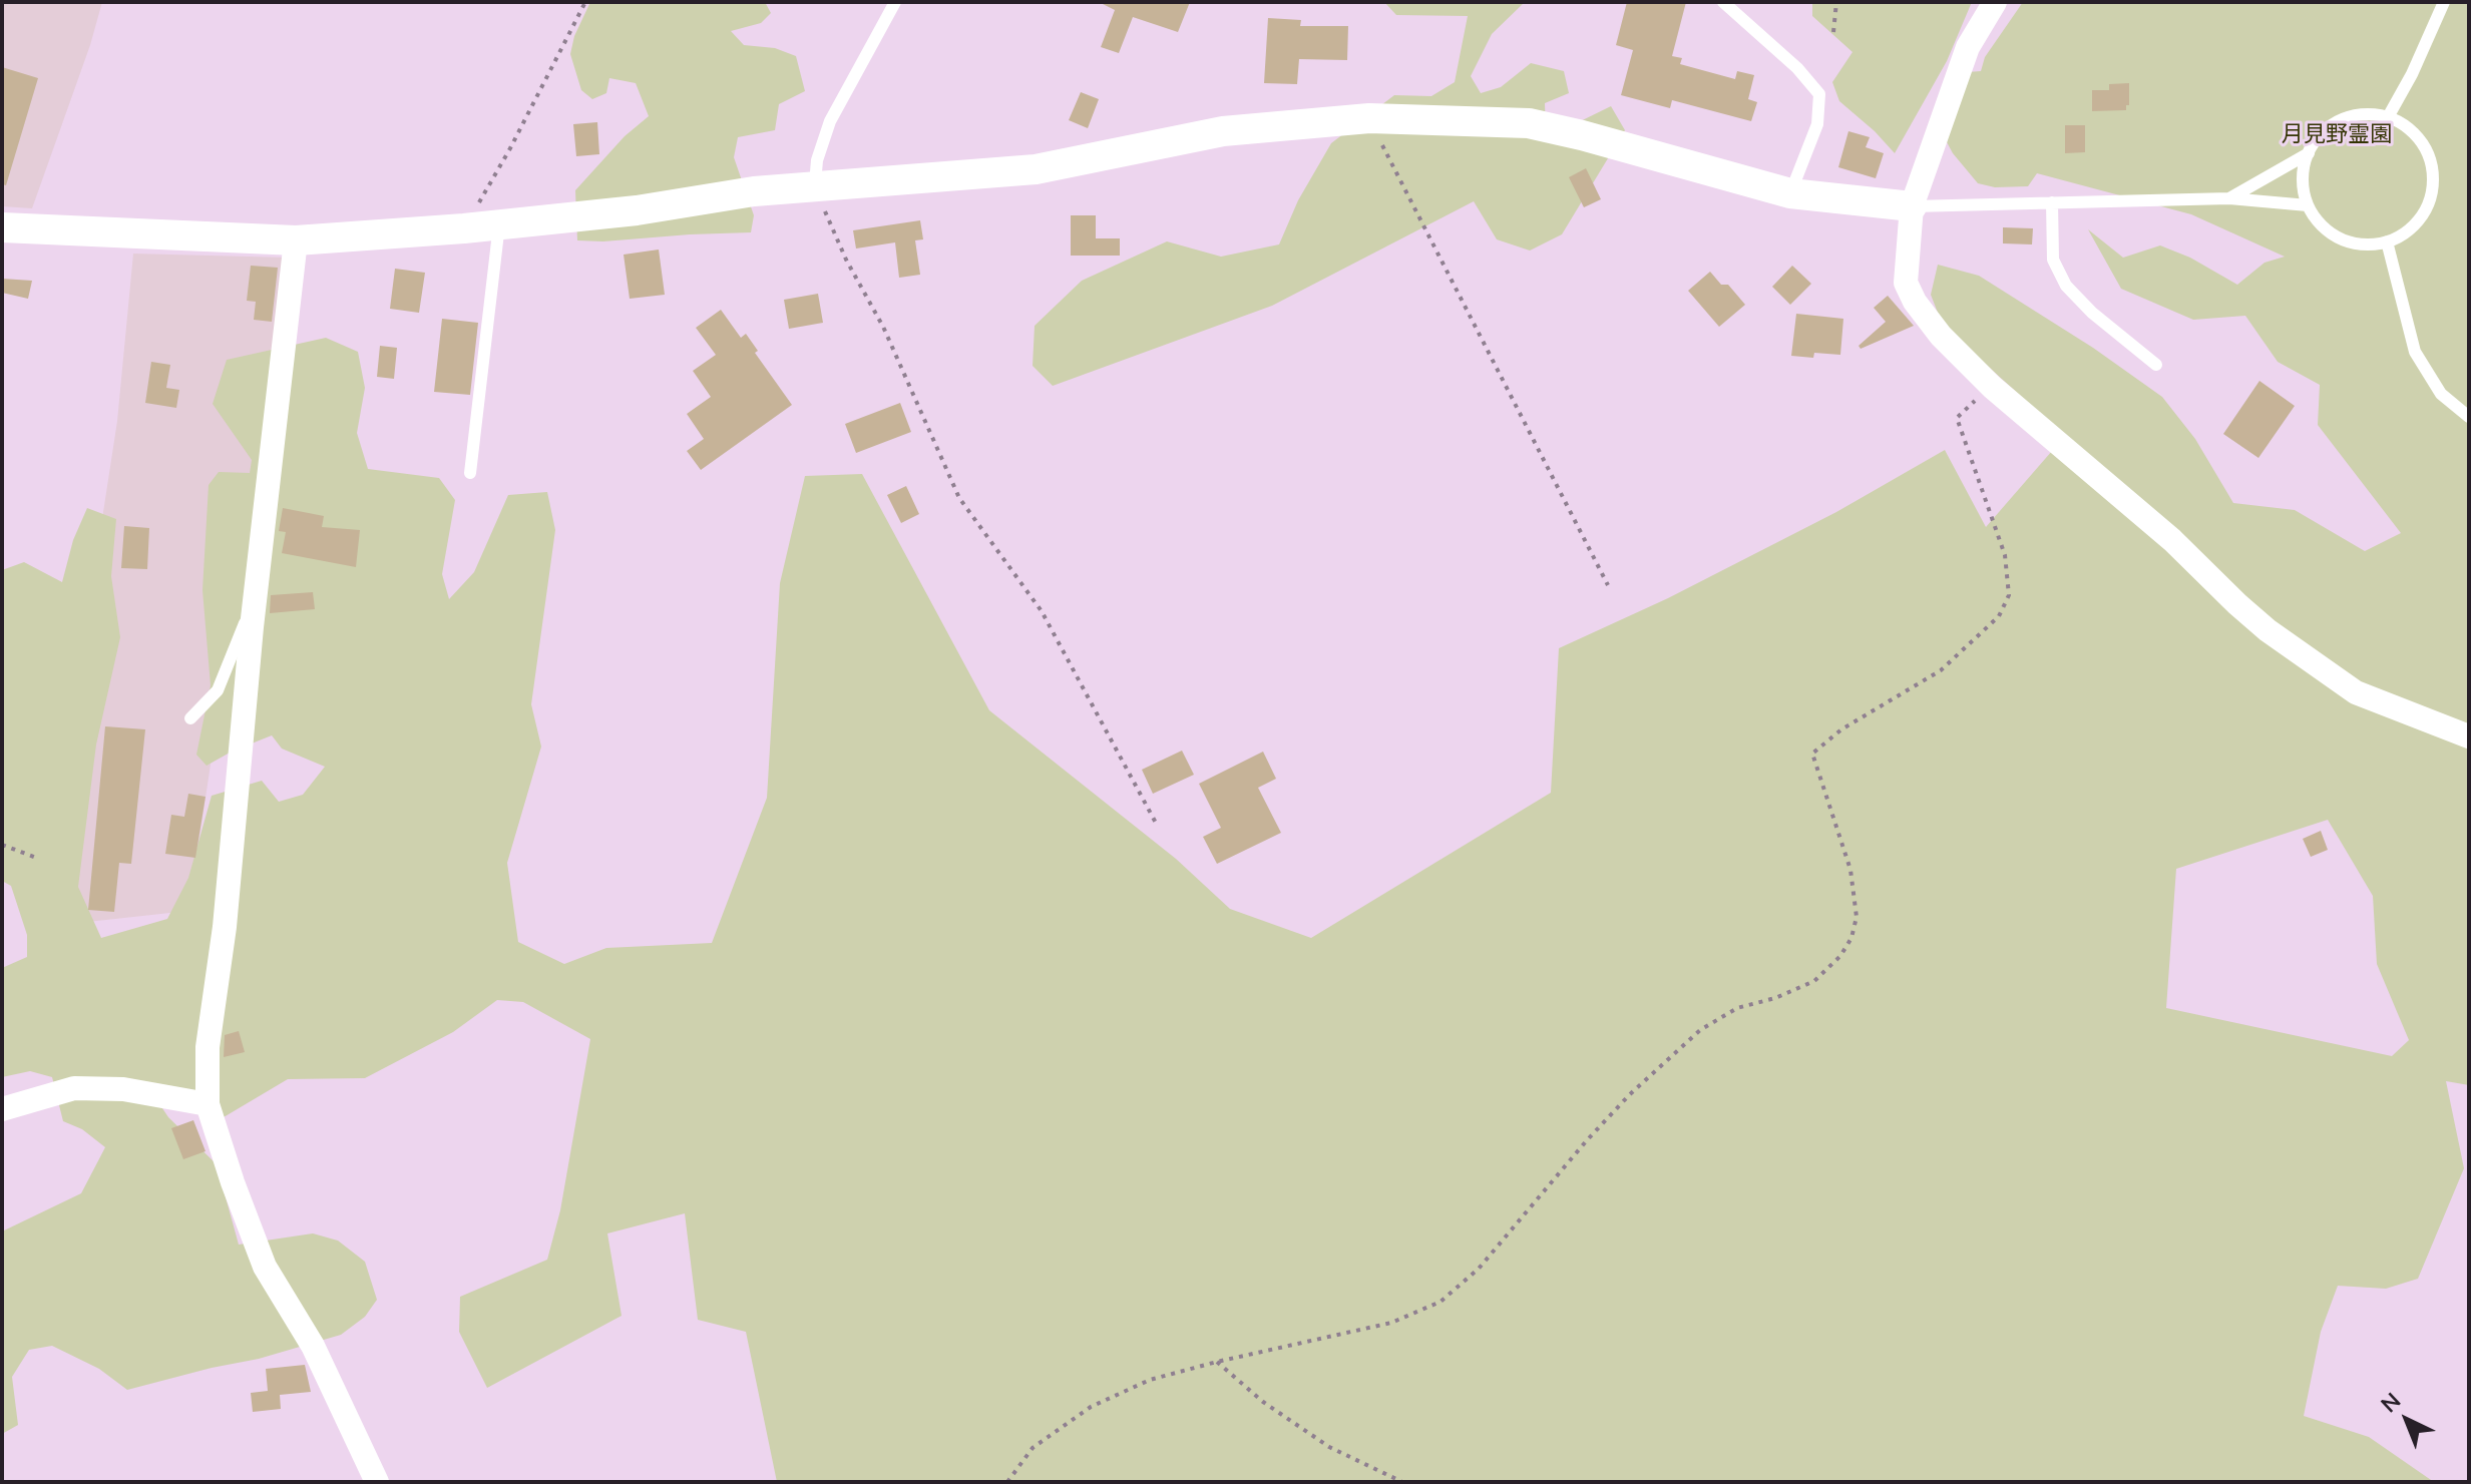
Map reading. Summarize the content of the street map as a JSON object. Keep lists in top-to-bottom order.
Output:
{
  "parks": ["月見野霊園"],
  "north": "top left"
}
